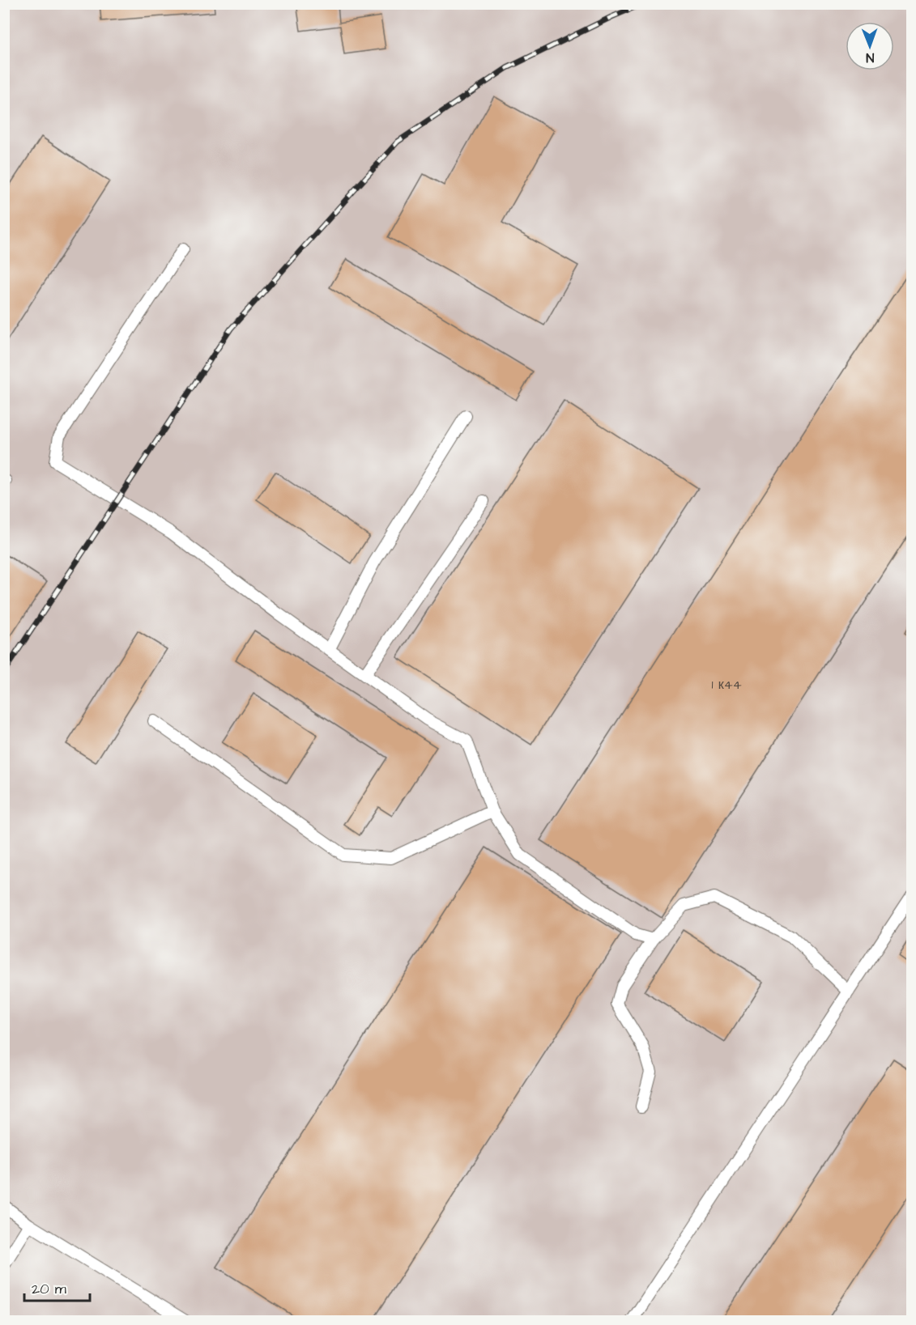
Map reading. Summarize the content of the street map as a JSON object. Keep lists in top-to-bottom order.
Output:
{
  "house_numbers": ["1 к44"],
  "scale_bar": "20 m",
  "north": "bottom"
}
